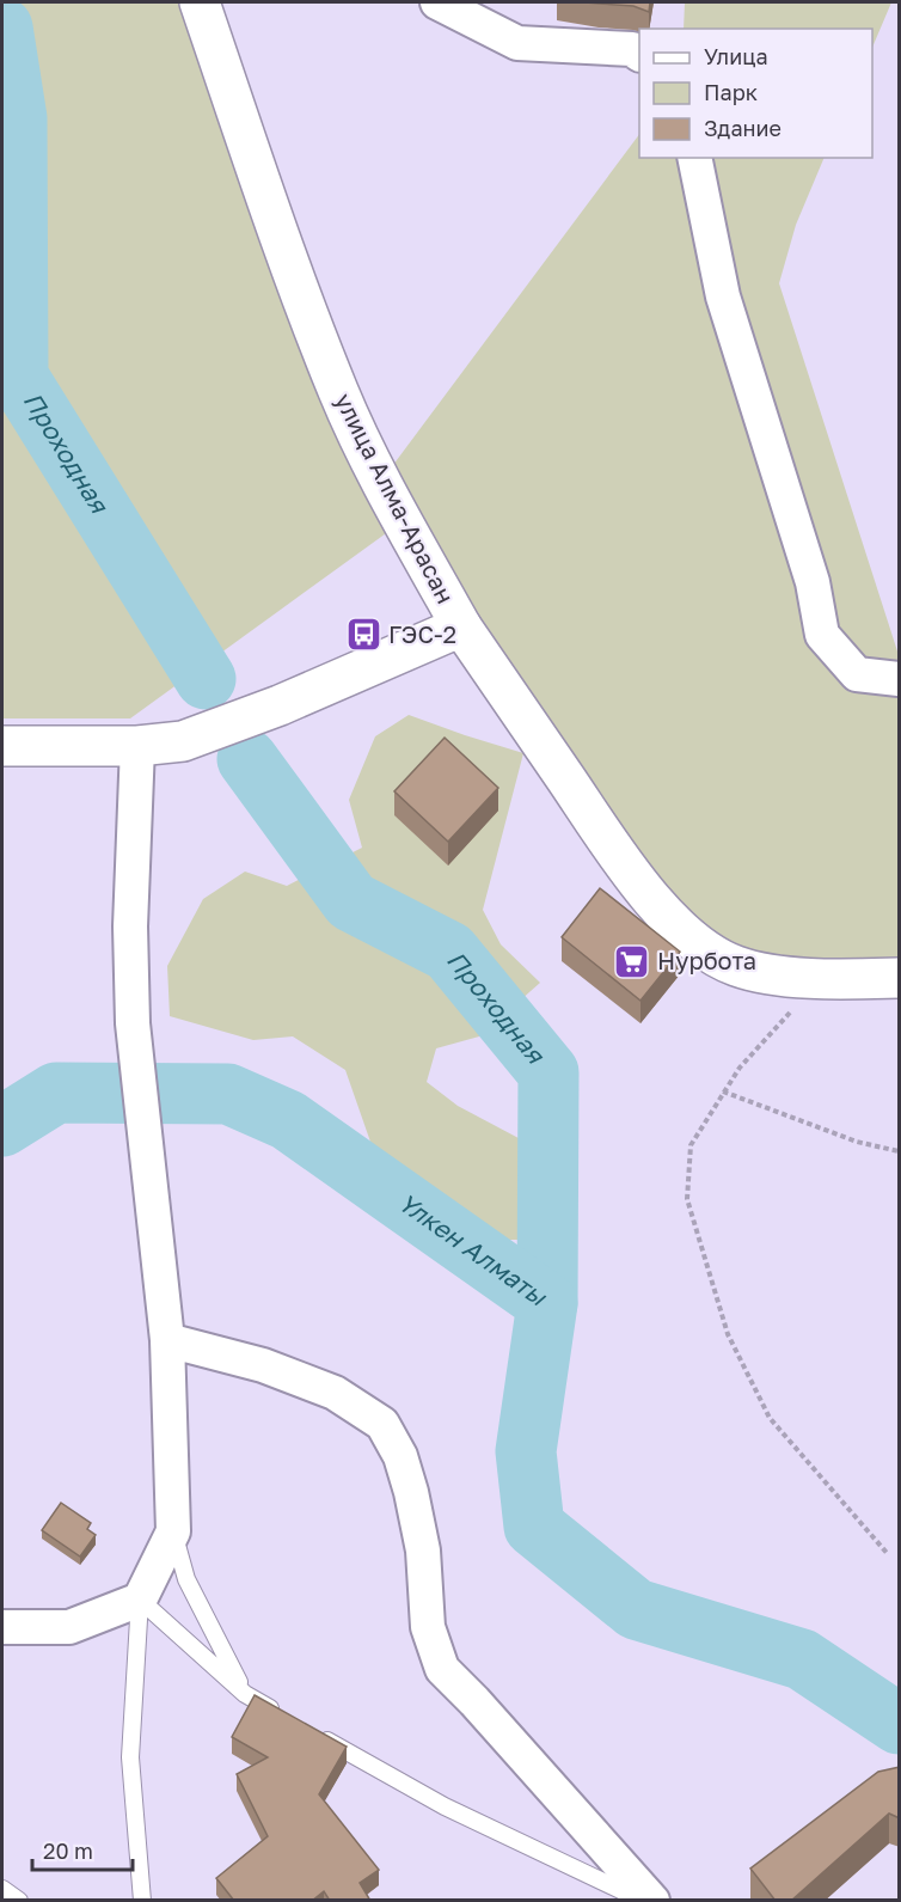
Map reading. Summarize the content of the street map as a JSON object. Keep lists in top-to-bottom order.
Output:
{
  "streets": {
    "street": ["улица Алма-Арасан"]
  },
  "water": ["Проходная", "Үлкен Алматы"],
  "places": {
    "bus stop": ["ГЭС-2"],
    "supermarket": ["Нурбота"]
  },
  "legend": ["Улица", "Парк", "Здание"],
  "scale_bar": "20 m"
}
